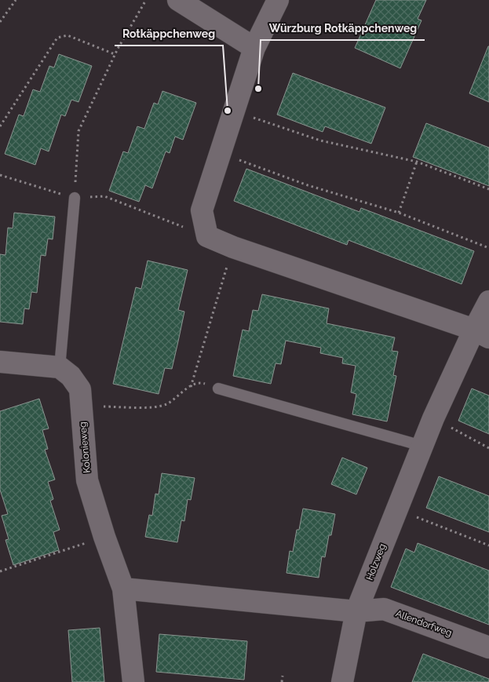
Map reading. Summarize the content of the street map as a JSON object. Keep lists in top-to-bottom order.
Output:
{
  "streets": {
    "street": ["Kolonieweg", "Holzweg", "Allendorfweg"]
  },
  "crossings": [
    ["Holzweg", "Allendorfweg"]
  ],
  "places": ["Würzburg Rotkäppchenweg", "Rotkäppchenweg"]
}
